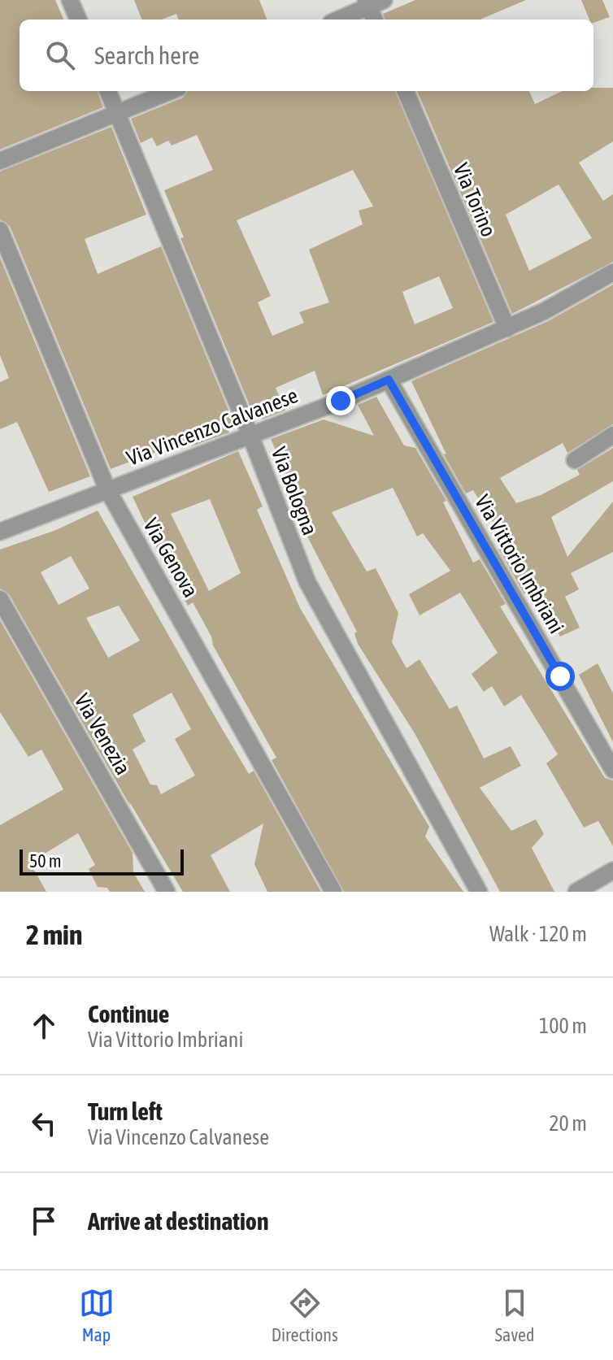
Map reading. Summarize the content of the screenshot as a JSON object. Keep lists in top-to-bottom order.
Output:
{
  "streets": {
    "street": [
      "Via Torino",
      "Via Vincenzo Calvanese",
      "Via Bologna",
      "Via Genova",
      "Via Vittorio Imbriani",
      "Via Venezia"
    ]
  },
  "crossings": [
    ["Via Torino", "Via Vincenzo Calvanese"],
    ["Via Vincenzo Calvanese", "Via Bologna"],
    ["Via Vincenzo Calvanese", "Via Genova"],
    ["Via Vincenzo Calvanese", "Via Vittorio Imbriani"]
  ],
  "scale_bar": "50 m",
  "page": {
    "search": "Search here",
    "scale": "50 m",
    "heading": ["2 min", "Walk · 120 m"],
    "list": [
      ["Continue", "Via Vittorio Imbriani", "100 m"],
      ["Turn left", "Via Vincenzo Calvanese", "20 m"],
      "Arrive at destination"
    ],
    "nav": ["Map", "Directions", "Saved"]
  }
}
